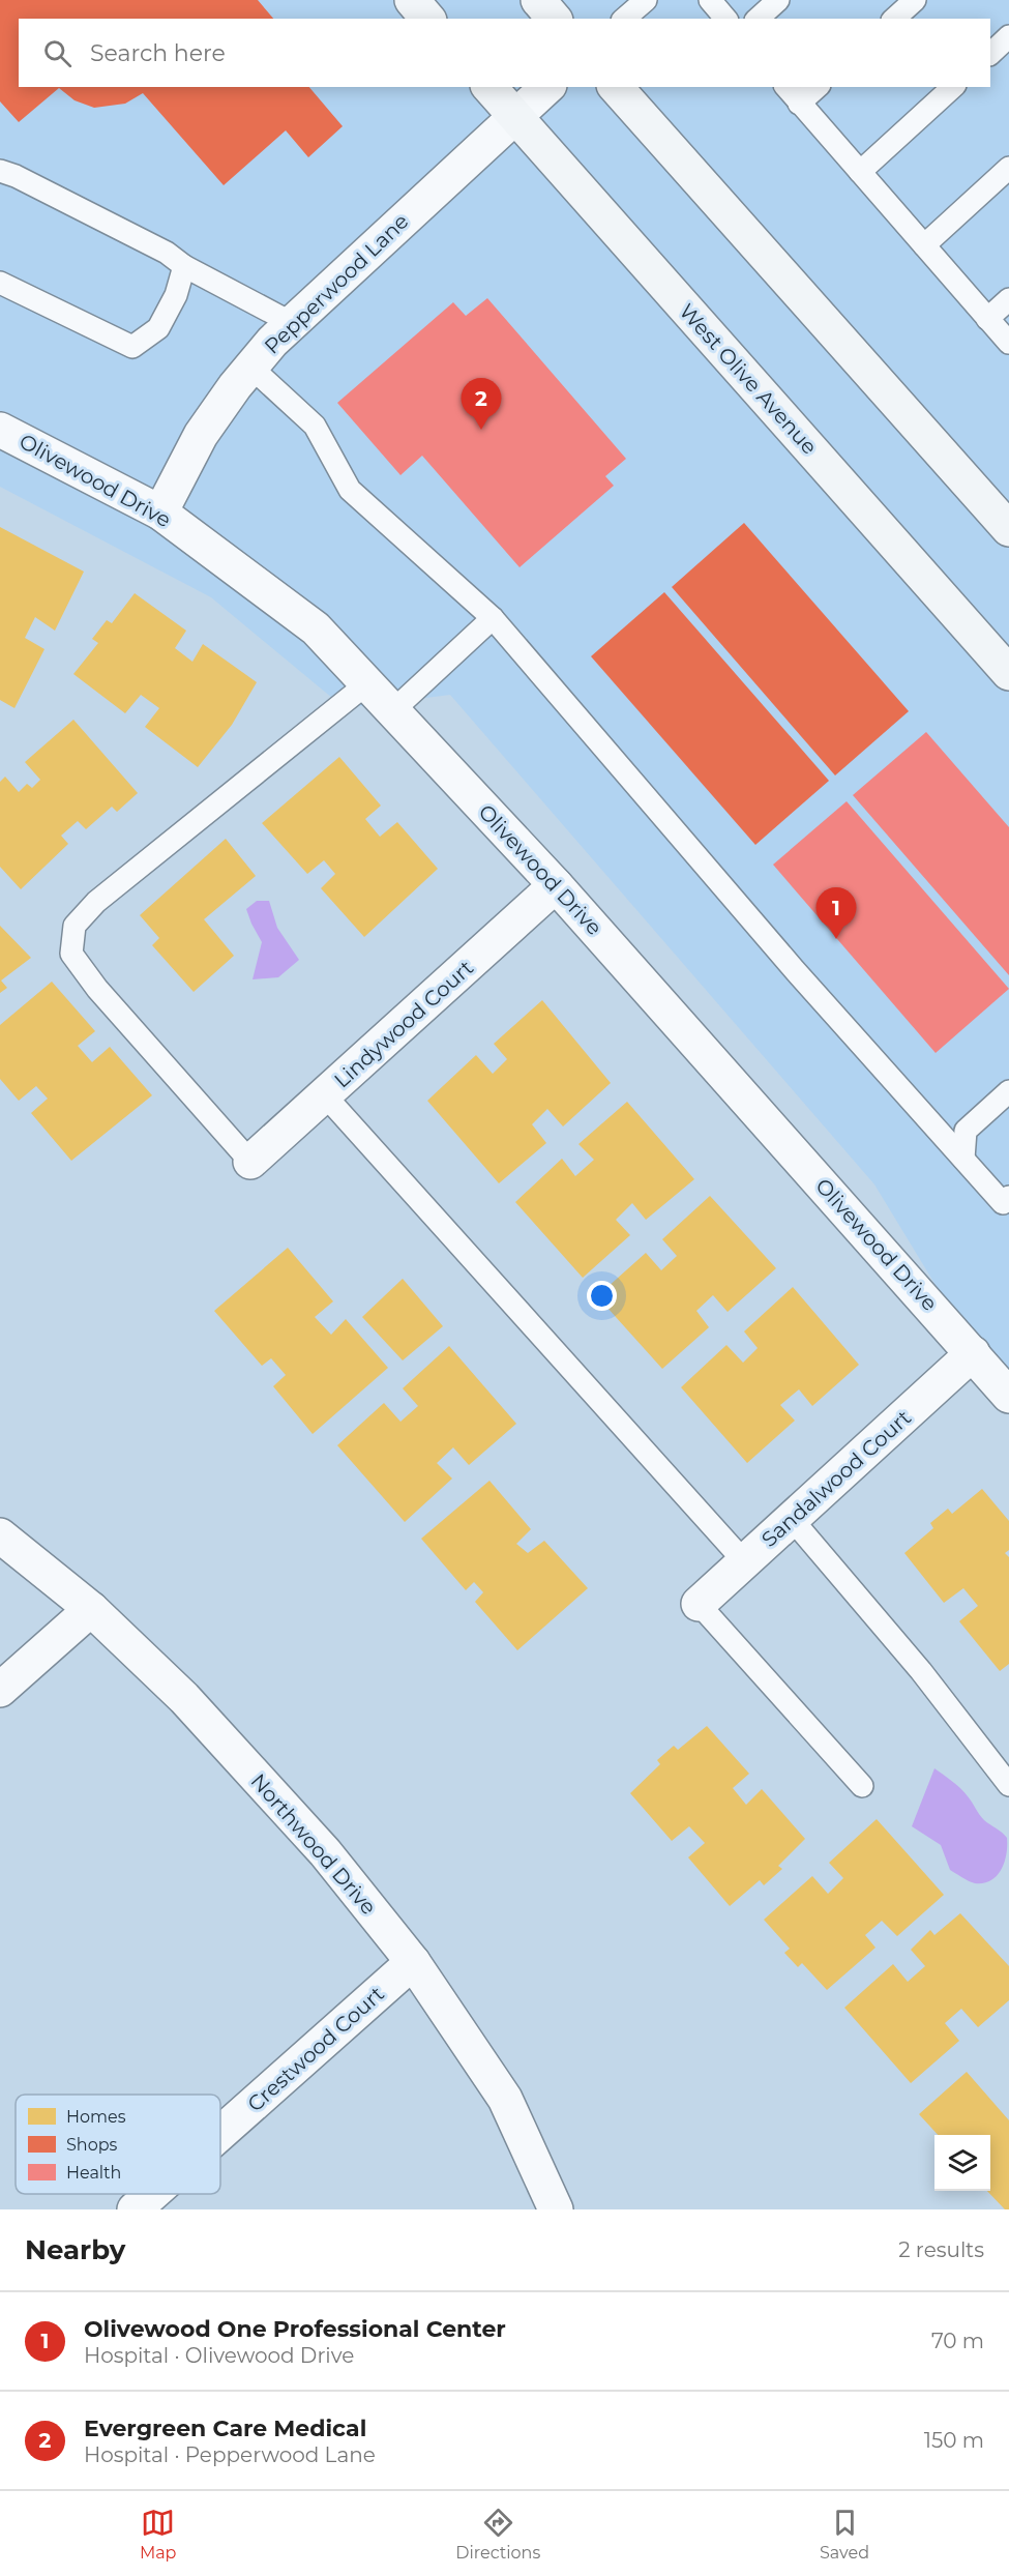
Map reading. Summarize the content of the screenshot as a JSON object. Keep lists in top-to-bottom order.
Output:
{
  "streets": {
    "main road": ["West Olive Avenue"],
    "street": [
      "Pepperwood Lane",
      "Olivewood Drive",
      "Lindywood Court",
      "Sandalwood Court",
      "Northwood Drive",
      "Crestwood Court"
    ]
  },
  "crossings": [
    ["Pepperwood Lane", "West Olive Avenue"],
    ["Pepperwood Lane", "Olivewood Drive"],
    ["Olivewood Drive", "Lindywood Court"],
    ["Olivewood Drive", "Sandalwood Court"],
    ["Northwood Drive", "Crestwood Court"]
  ],
  "legend": ["Homes", "Shops", "Health"],
  "page": {
    "search": "Search here",
    "pins": ["2", "1"],
    "heading": ["Nearby", "2 results"],
    "list": [
      {
        "mark": "1",
        "name": "Olivewood One Professional Center",
        "note": "Hospital · Olivewood Drive",
        "value": "70 m"
      },
      {
        "mark": "2",
        "name": "Evergreen Care Medical",
        "note": "Hospital · Pepperwood Lane",
        "value": "150 m"
      }
    ],
    "nav": ["Map", "Directions", "Saved"]
  }
}
